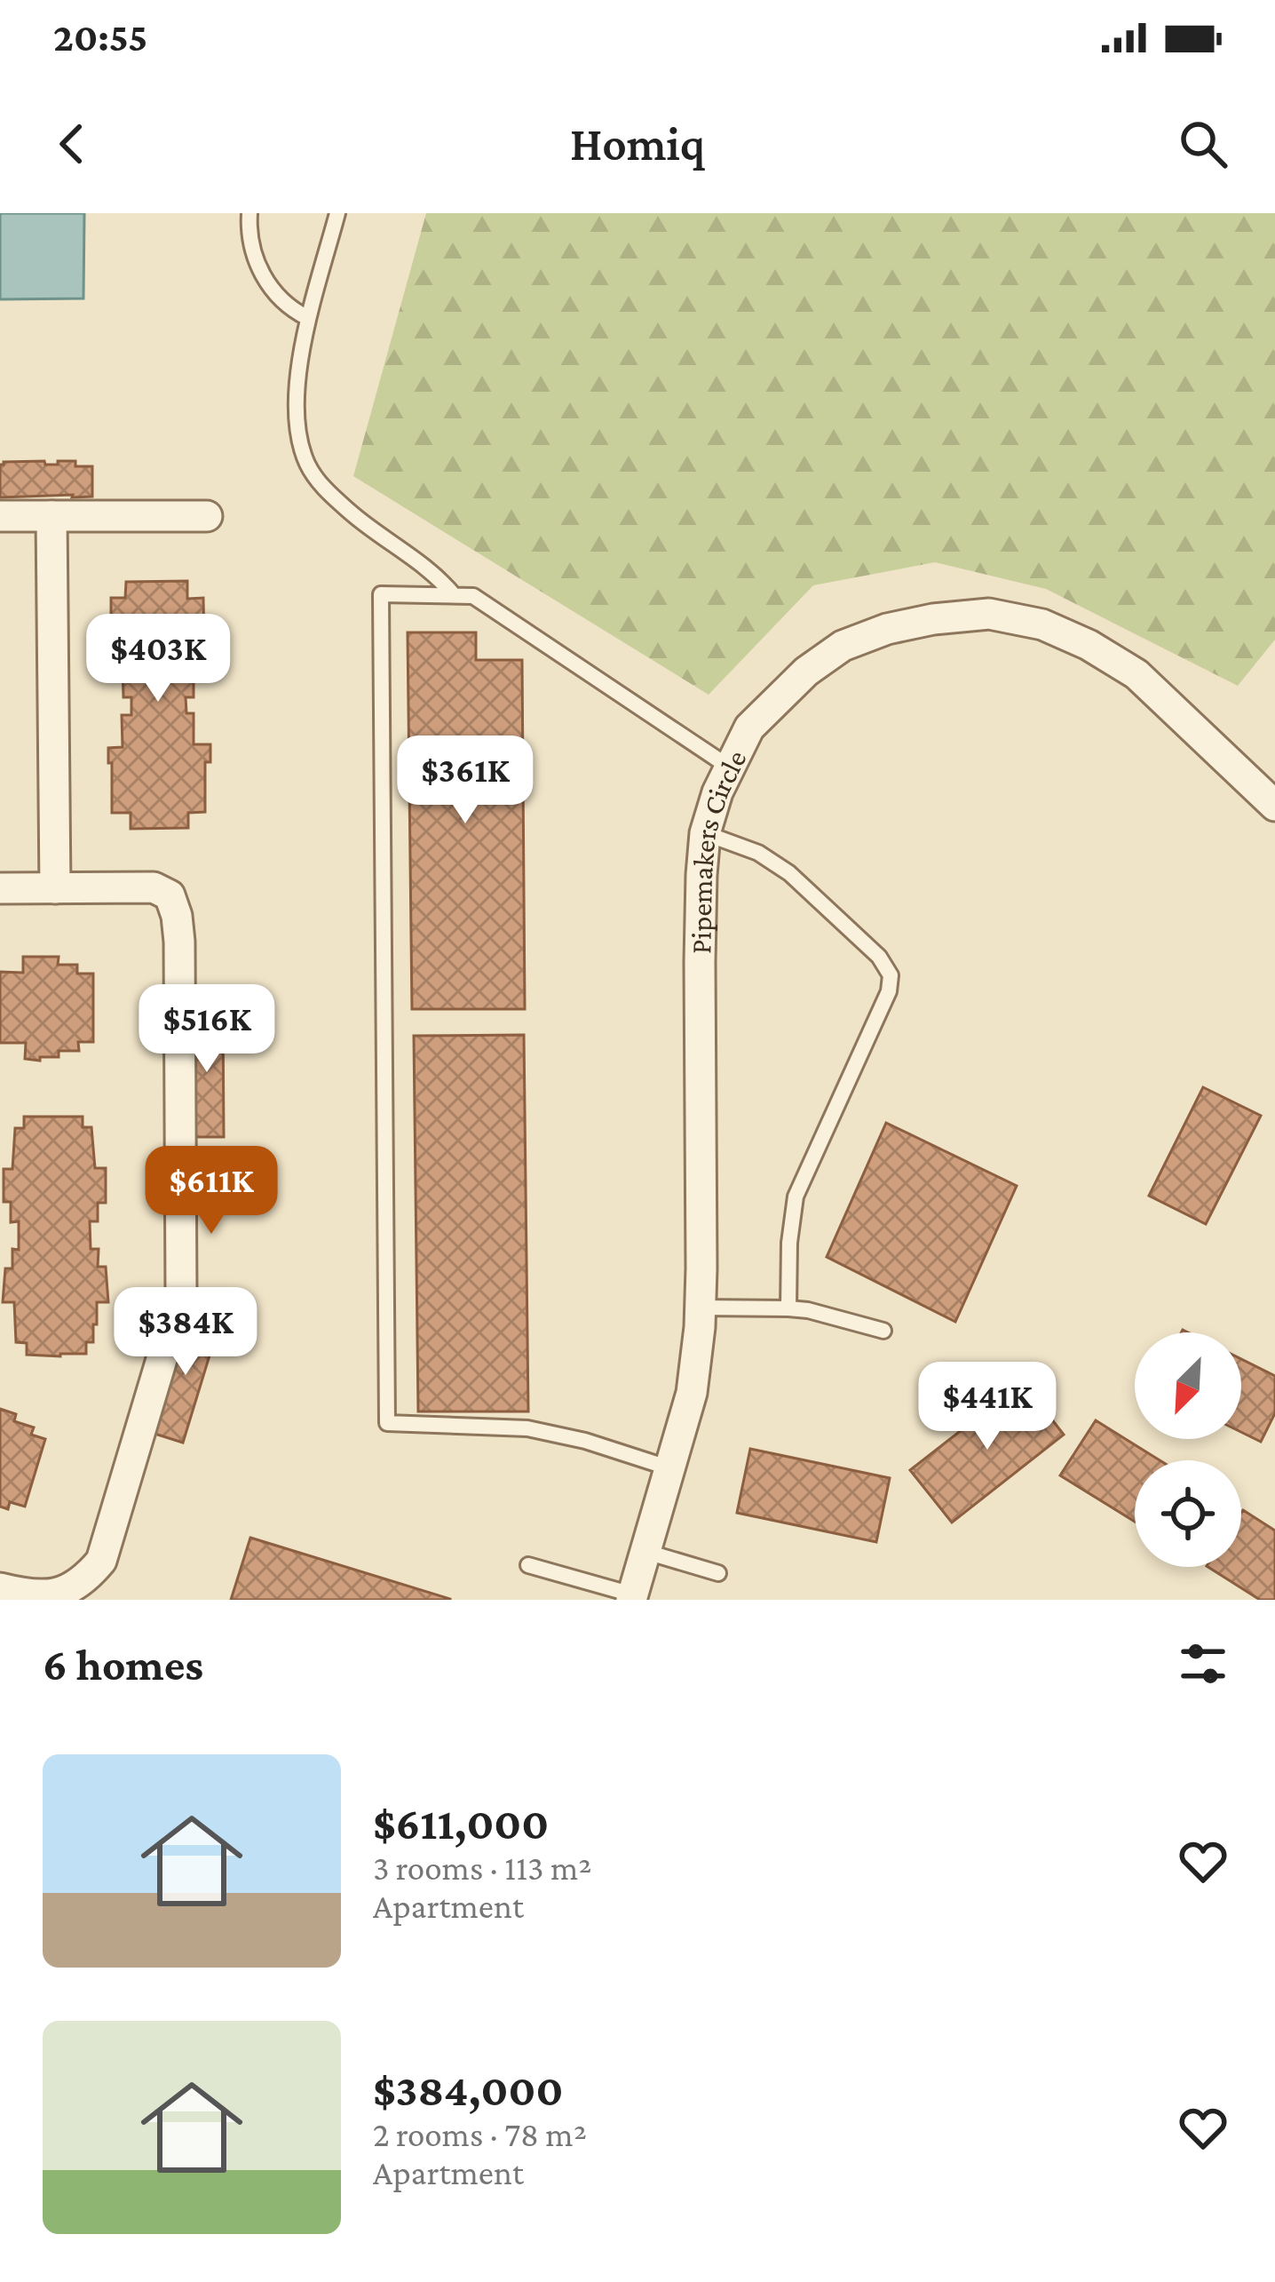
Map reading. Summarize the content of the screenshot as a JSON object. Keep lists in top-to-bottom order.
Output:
{
  "streets": {
    "street": ["Pipemakers Circle"]
  },
  "north": "bottom left",
  "page": {
    "status": "20:55",
    "header": "Homiq",
    "price": [
      "$403K",
      "$361K",
      "$516K",
      "$611K",
      "$384K",
      "$441K"
    ],
    "heading": "6 homes",
    "list": [
      {
        "name": "$611,000",
        "note": "3 rooms · 113 m² · Apartment"
      },
      {
        "name": "$384,000",
        "note": "2 rooms · 78 m² · Apartment"
      }
    ]
  }
}
